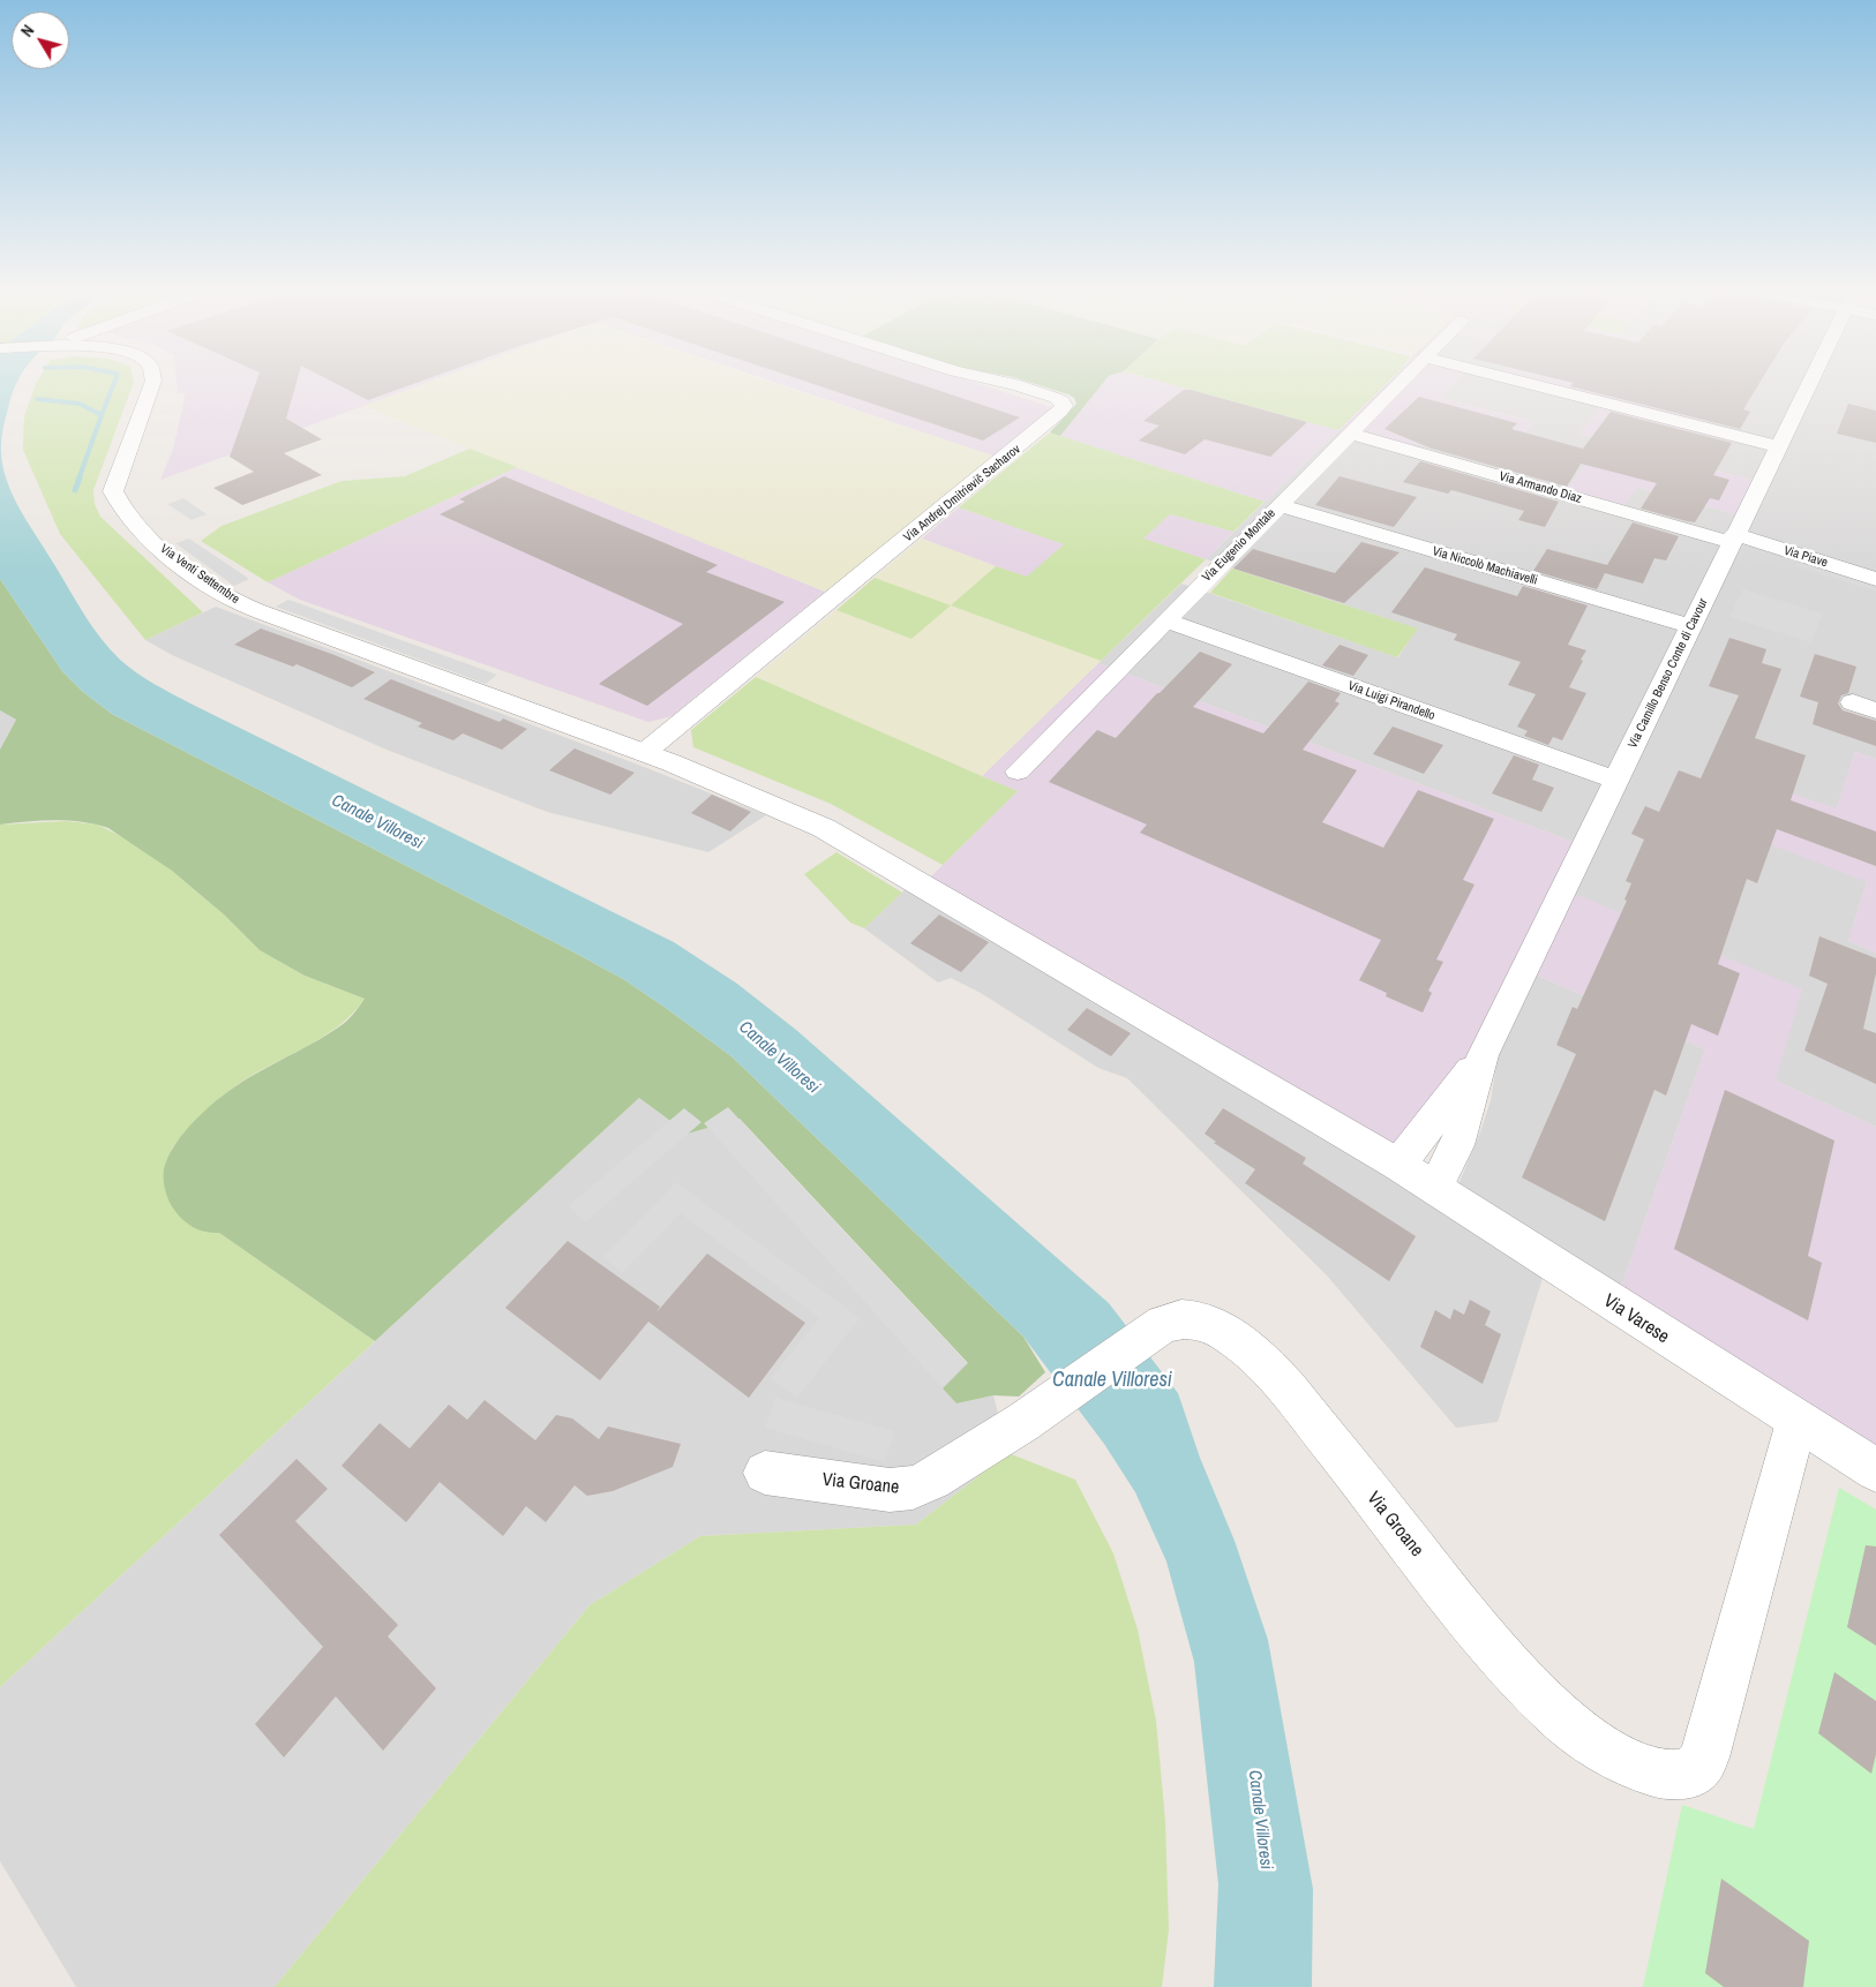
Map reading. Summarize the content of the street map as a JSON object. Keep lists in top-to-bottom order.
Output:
{
  "streets": {
    "street": [
      "Via Armando Diaz",
      "Via Andrej Dmitrievič Sacharov",
      "Via Eugenio Montale",
      "Via Piave",
      "Via Niccolò Machiavelli",
      "Via Venti Settembre",
      "Via Camillo Benso Conte di Cavour",
      "Via Luigi Pirandello",
      "Via Varese",
      "Via Groane"
    ]
  },
  "crossings": [
    ["Via Armando Diaz", "Via Eugenio Montale"],
    ["Via Armando Diaz", "Via Piave"],
    ["Via Armando Diaz", "Via Camillo Benso Conte di Cavour"],
    ["Via Andrej Dmitrievič Sacharov", "Via Venti Settembre"],
    ["Via Andrej Dmitrievič Sacharov", "Via Varese"],
    ["Via Eugenio Montale", "Via Niccolò Machiavelli"],
    ["Via Eugenio Montale", "Via Luigi Pirandello"],
    ["Via Piave", "Via Camillo Benso Conte di Cavour"],
    ["Via Niccolò Machiavelli", "Via Camillo Benso Conte di Cavour"],
    ["Via Venti Settembre", "Via Varese"],
    ["Via Camillo Benso Conte di Cavour", "Via Luigi Pirandello"],
    ["Via Camillo Benso Conte di Cavour", "Via Varese"],
    ["Via Varese", "Via Groane"]
  ],
  "water": ["Canale Villoresi"],
  "north": "top left"
}
